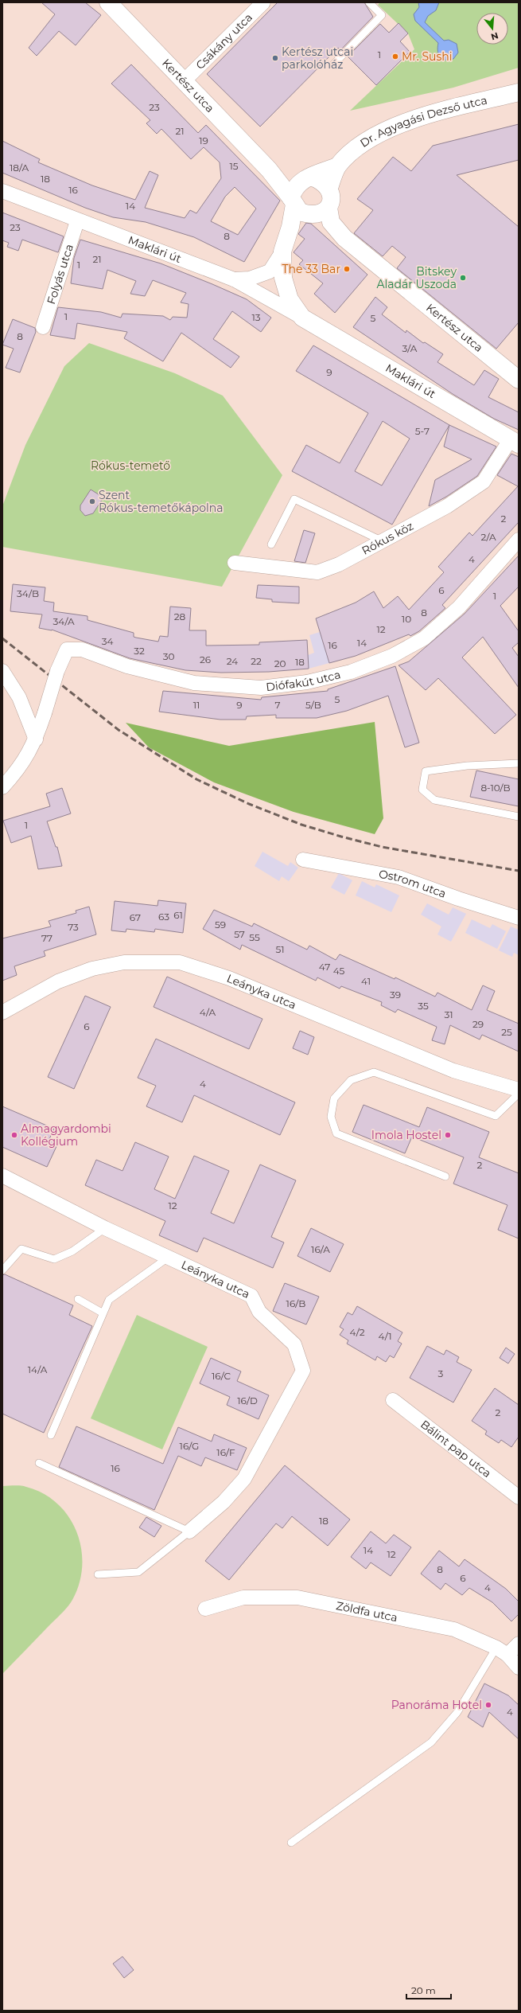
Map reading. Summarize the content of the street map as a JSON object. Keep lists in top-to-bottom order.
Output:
{
  "streets": {
    "street": [
      "Csákány utca",
      "Kertész utca",
      "Dr. Agyagási Dezső utca",
      "Maklári út",
      "Folyás utca",
      "Rókus köz",
      "Diófakút utca",
      "Ostrom utca",
      "Leányka utca",
      "Bálint pap utca",
      "Zöldfa utca"
    ]
  },
  "crossings": [
    ["Csákány utca", "Kertész utca"],
    ["Kertész utca", "Dr. Agyagási Dezső utca"],
    ["Maklári út", "Folyás utca"],
    ["Maklári út", "Rókus köz"]
  ],
  "parks": ["Rókus-temető"],
  "places": [
    "Mr. Sushi",
    "Kertész utcai parkolóház",
    "The 33 Bar",
    "Bitskey Aladár Uszoda",
    "Szent Rókus-temetőkápolna",
    "Almagyardombi Kollégium",
    "Imola Hostel",
    "Panoráma Hotel"
  ],
  "house_numbers": [
    "1",
    "23",
    "21",
    "19",
    "15",
    "18/A",
    "18",
    "16",
    "14",
    "23",
    "8",
    "21",
    "1",
    "1",
    "13",
    "5",
    "8",
    "3/A",
    "9",
    "5-7",
    "2",
    "2/A",
    "4",
    "6",
    "34/B",
    "1",
    "8",
    "28",
    "10",
    "34/A",
    "12",
    "34",
    "14",
    "16",
    "32",
    "30",
    "26",
    "24",
    "22",
    "18",
    "20",
    "5",
    "11",
    "9",
    "7",
    "5/B",
    "8-10/B",
    "1",
    "61",
    "63",
    "67",
    "59",
    "73",
    "57",
    "55",
    "77",
    "51",
    "47",
    "45",
    "41",
    "39",
    "35",
    "4/A",
    "31",
    "29",
    "6",
    "25",
    "4",
    "2",
    "12",
    "16/A",
    "16/B",
    "4/2",
    "4/1",
    "14/A",
    "3",
    "16/C",
    "16/D",
    "2",
    "16/G",
    "16/F",
    "16",
    "18",
    "14",
    "12",
    "8",
    "6",
    "4",
    "4"
  ],
  "scale_bar": "20 m",
  "north": "bottom"
}
